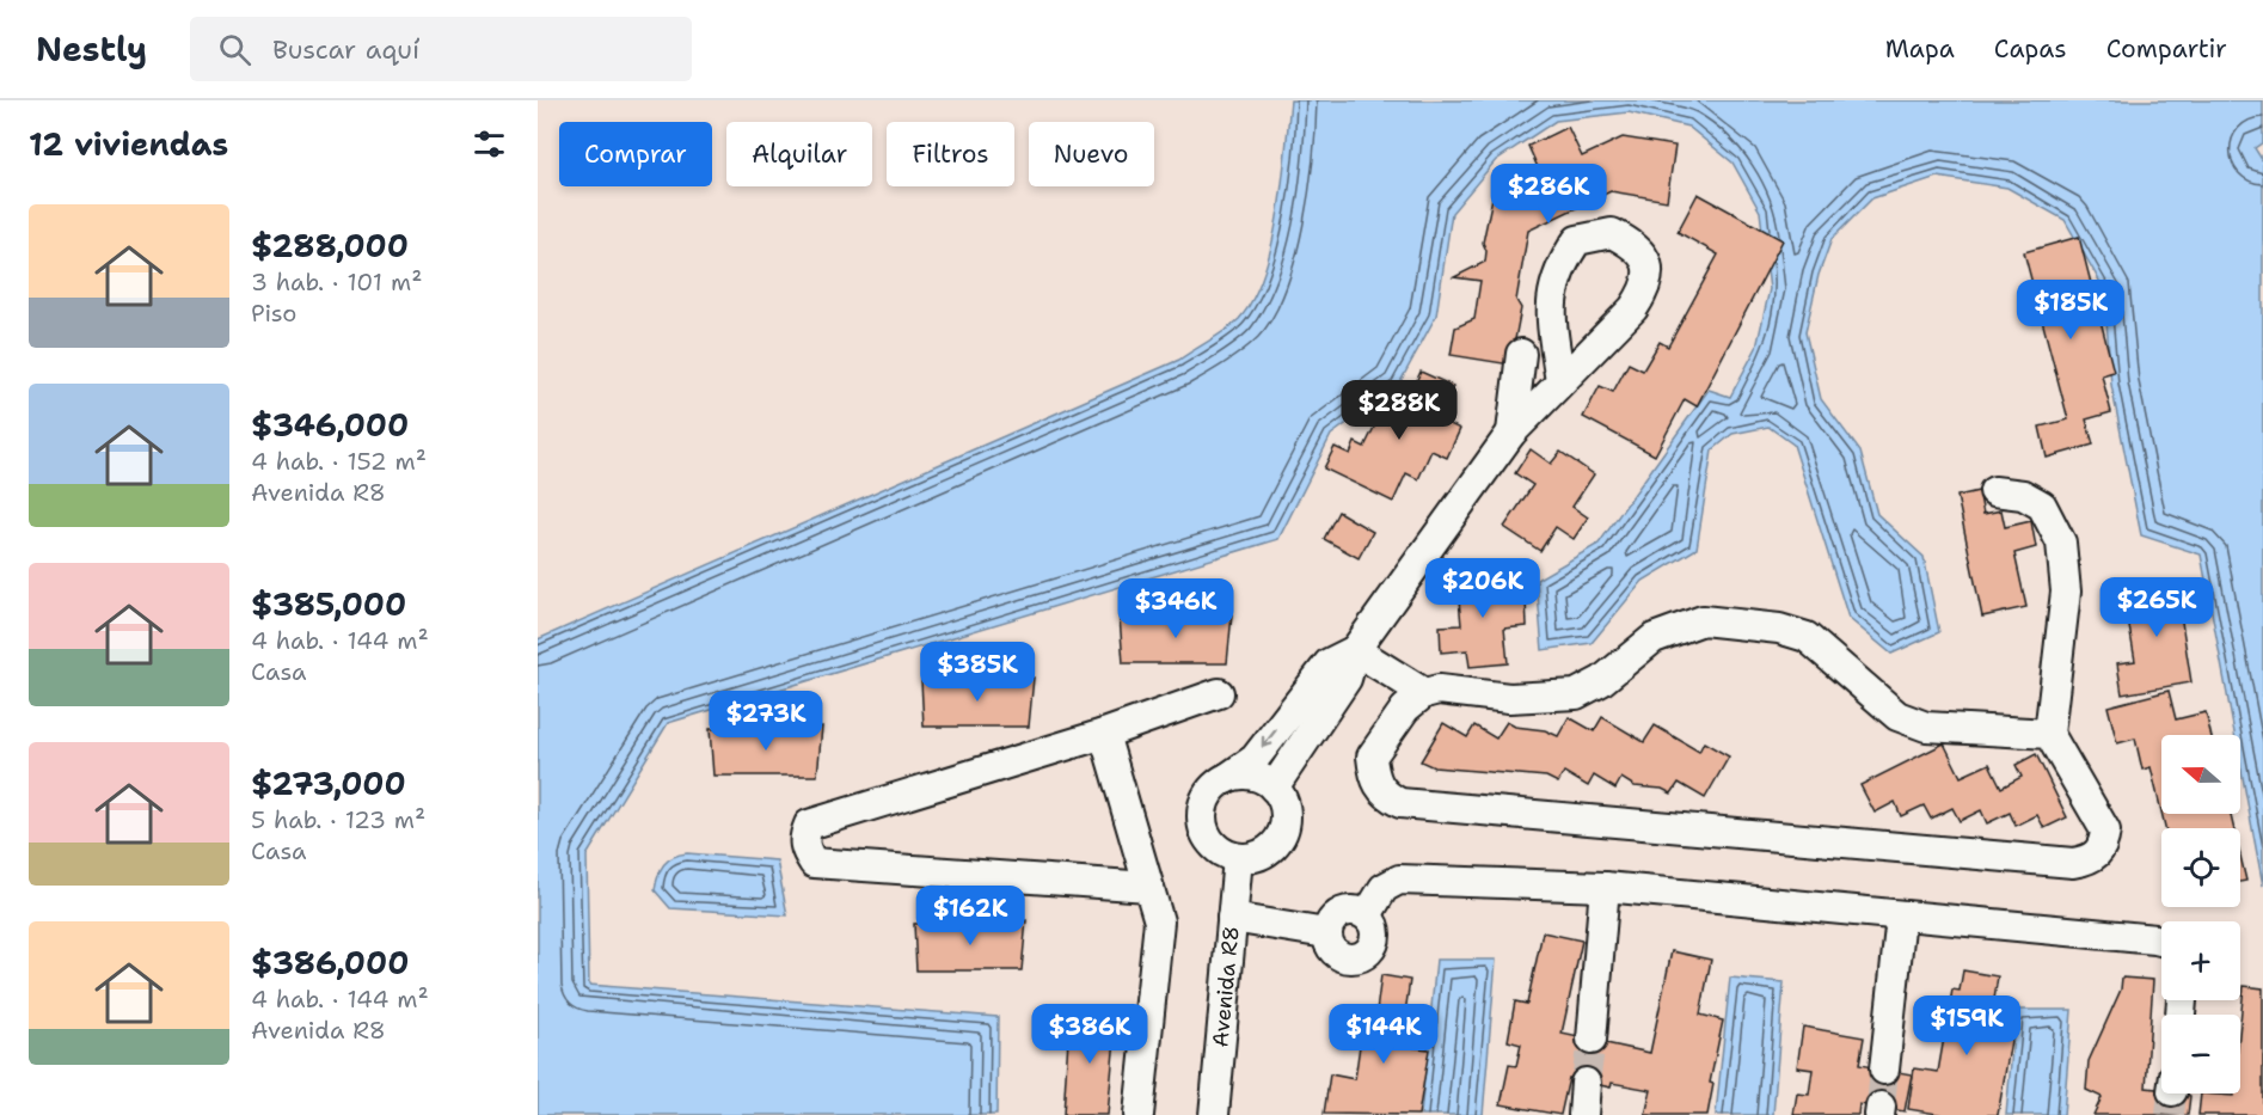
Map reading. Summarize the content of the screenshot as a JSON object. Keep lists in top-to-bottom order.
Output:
{
  "streets": {
    "street": ["Avenida R8"]
  },
  "north": "left",
  "page": {
    "header": "Nestly",
    "search": "Buscar aquí",
    "nav": ["Mapa", "Capas", "Compartir"],
    "heading": "12 viviendas",
    "chip": [
      "Comprar",
      "Alquilar",
      "Filtros",
      "Nuevo"
    ],
    "price": [
      "$286K",
      "$185K",
      "$288K",
      "$206K",
      "$265K",
      "$346K",
      "$385K",
      "$273K",
      "$162K",
      "$159K",
      "$386K",
      "$144K"
    ],
    "list": [
      {
        "name": "$288,000",
        "note": "3 hab. · 101 m² · Piso"
      },
      {
        "name": "$346,000",
        "note": "4 hab. · 152 m² · Avenida R8"
      },
      {
        "name": "$385,000",
        "note": "4 hab. · 144 m² · Casa"
      },
      {
        "name": "$273,000",
        "note": "5 hab. · 123 m² · Casa"
      },
      {
        "name": "$386,000",
        "note": "4 hab. · 144 m² · Avenida R8"
      }
    ],
    "map_buttons": ["+", "−"]
  }
}
